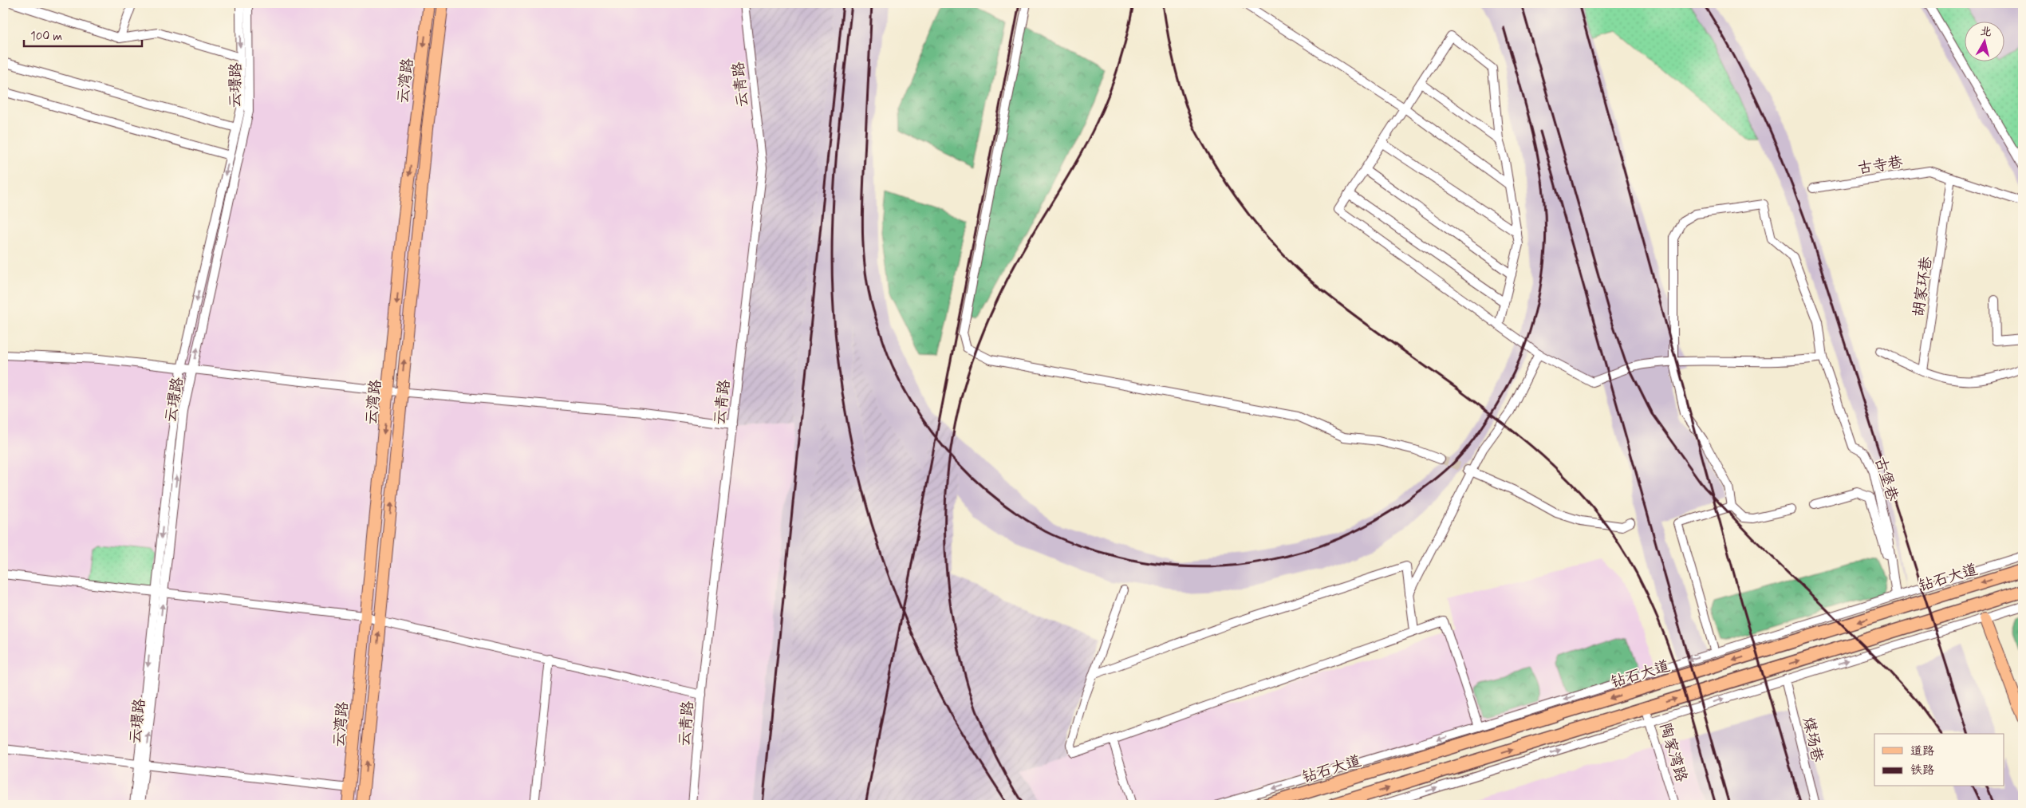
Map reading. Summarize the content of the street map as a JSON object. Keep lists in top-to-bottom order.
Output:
{
  "streets": {
    "highway": ["钻石大道"],
    "main road": ["云湾路"],
    "street": [
      "云青路",
      "云璟路",
      "古寺巷",
      "胡家环巷",
      "古堡巷",
      "煤场巷",
      "陶家湾路"
    ]
  },
  "crossings": [
    ["古寺巷", "胡家环巷"]
  ],
  "legend": ["道路", "铁路"],
  "scale_bar": "100 m",
  "north": "top"
}
